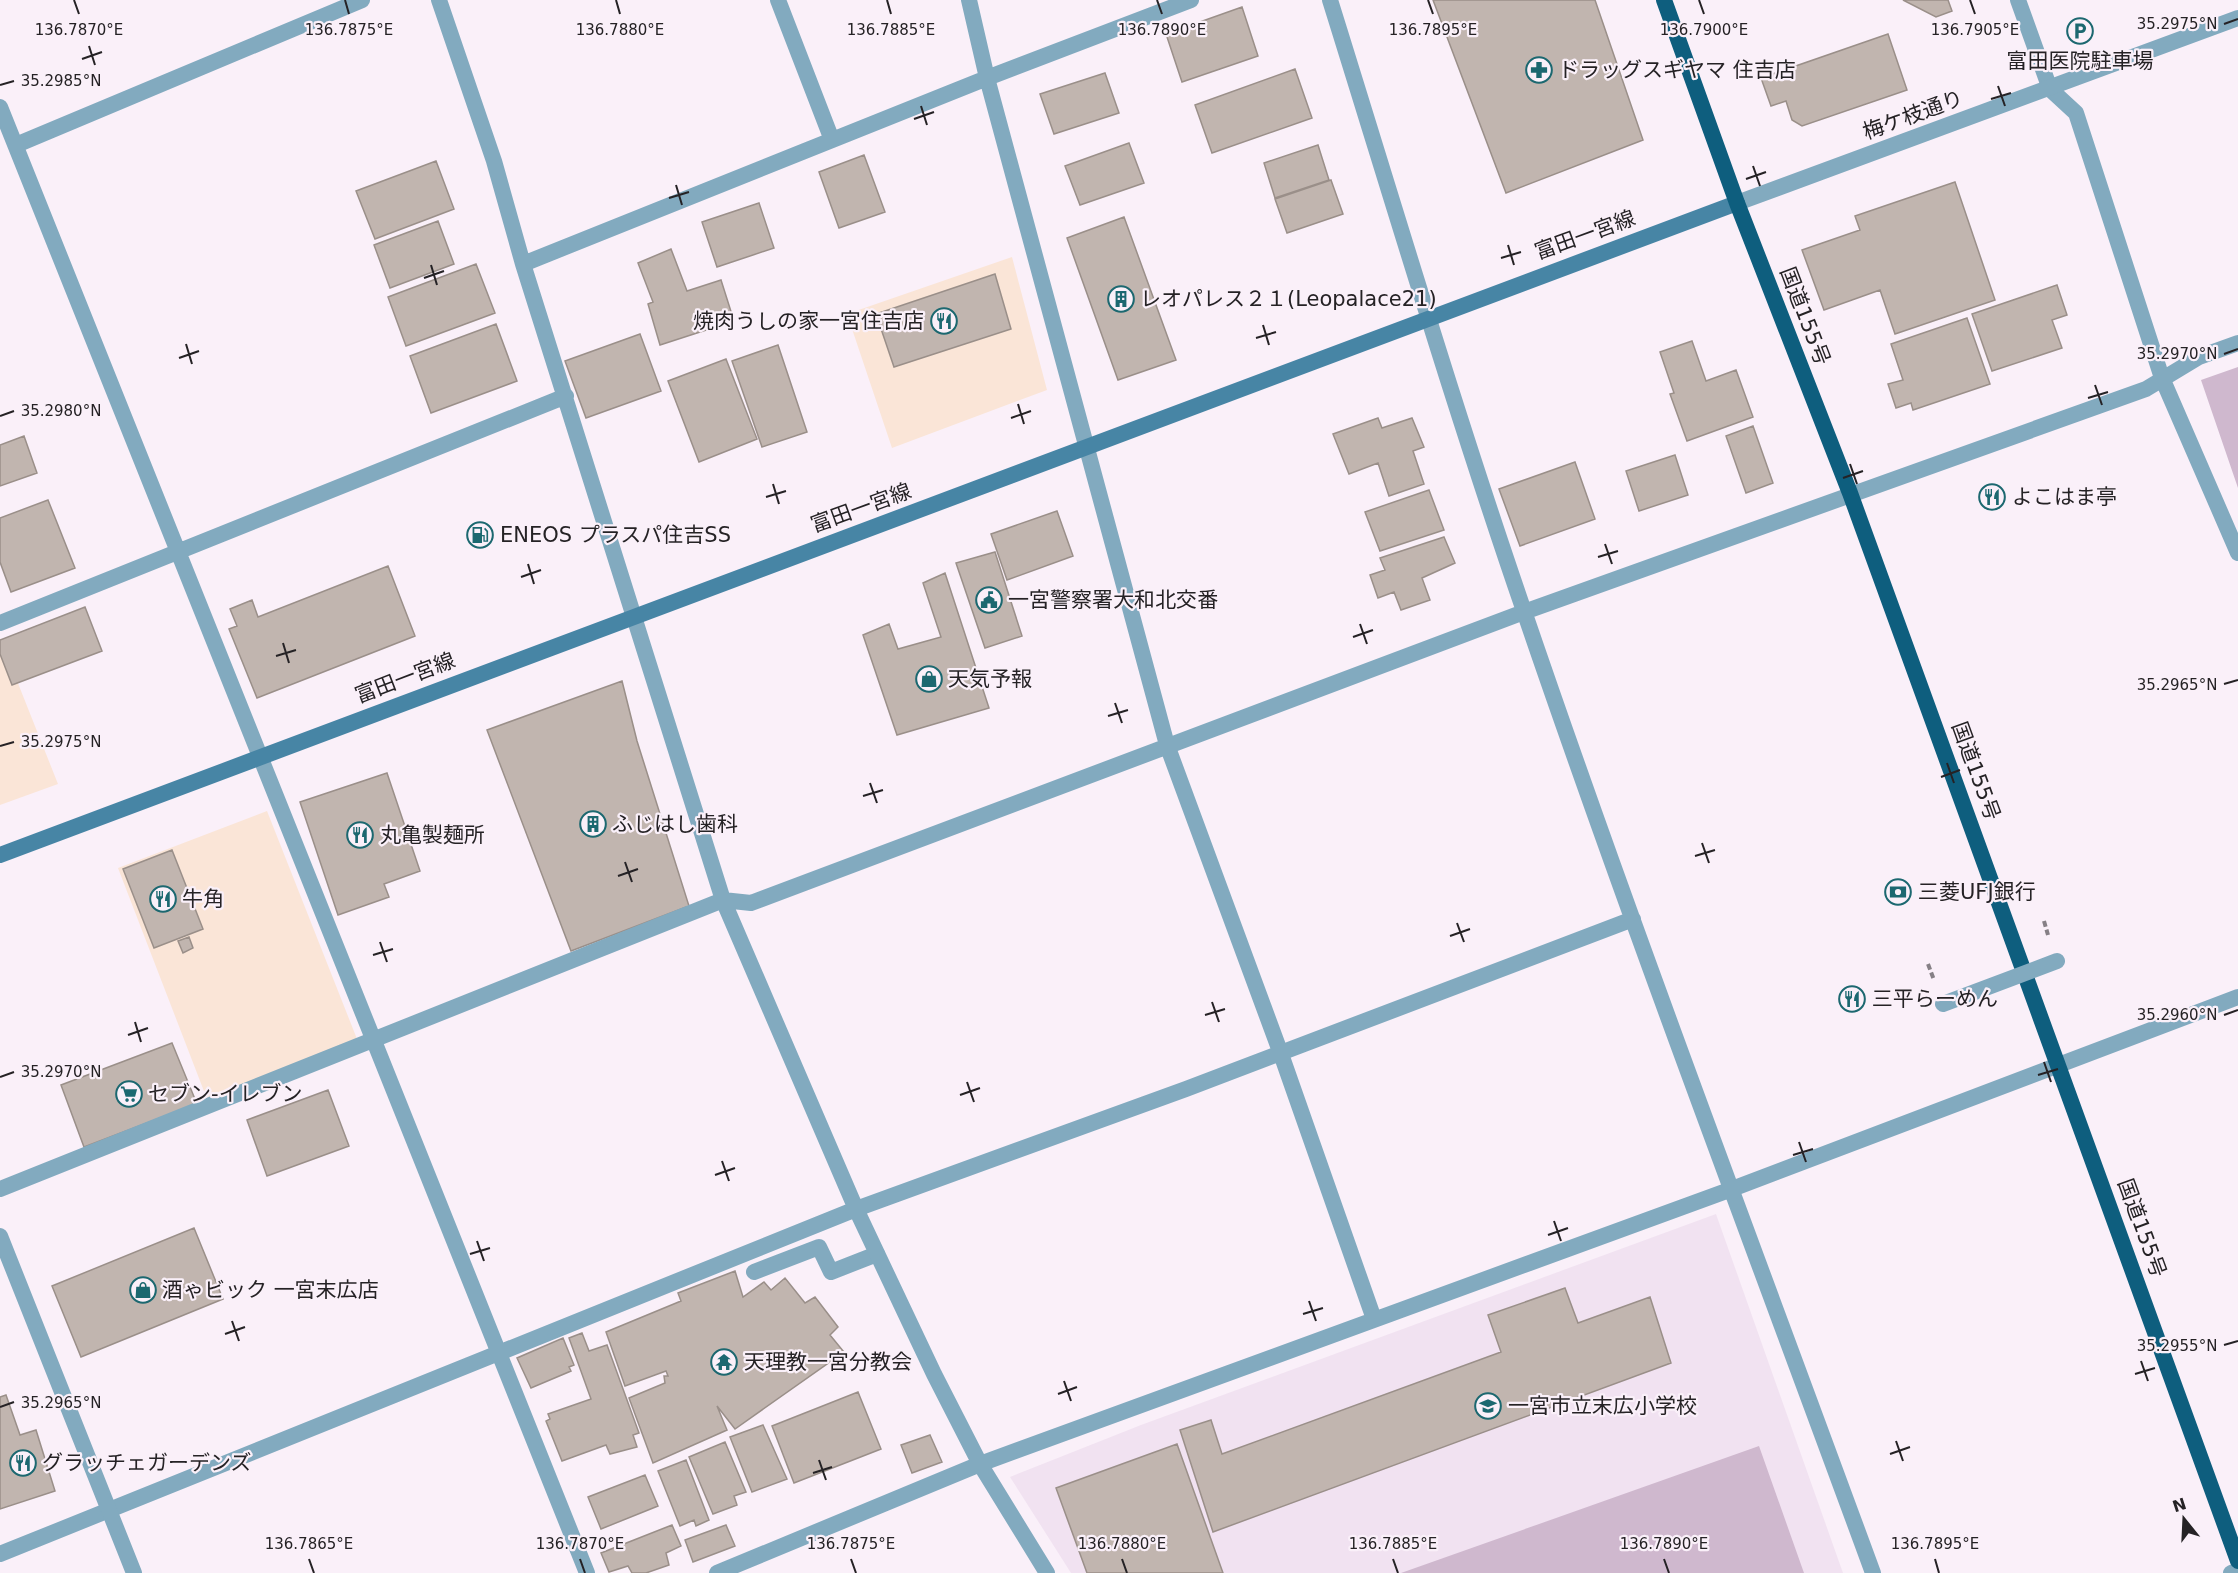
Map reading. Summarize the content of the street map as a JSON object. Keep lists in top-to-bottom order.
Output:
{
  "streets": {
    "highway": ["国道155号"],
    "main road": ["富田一宮線"],
    "street": ["梅ケ枝通り"]
  },
  "crossings": [
    ["梅ケ枝通り", "富田一宮線"],
    ["梅ケ枝通り", "国道155号"],
    ["富田一宮線", "国道155号"]
  ],
  "places": {
    "parking": ["富田医院駐車場"],
    "pharmacy": ["ドラッグスギヤマ 住吉店"],
    "building": ["レオパレス２１(Leopalace21)", "ふじはし歯科"],
    "restaurant": [
      "焼肉うしの家一宮住吉店",
      "よこはま亭",
      "丸亀製麺所",
      "牛角",
      "三平らーめん",
      "グラッチェガーデンズ"
    ],
    "fuel station": ["ENEOS プラスパ住吉SS"],
    "public building": ["一宮警察署大和北交番"],
    "shop": ["天気予報", "酒ゃビック 一宮末広店"],
    "bank": ["三菱UFJ銀行"],
    "supermarket": ["セブン-イレブン"],
    "temple": ["天理教一宮分教会"],
    "school or university": ["一宮市立末広小学校"]
  },
  "north": "top",
  "coordinates": [
    "35.2975°N",
    "136.7870°E",
    "136.7875°E",
    "136.7880°E",
    "136.7885°E",
    "136.7890°E",
    "136.7895°E",
    "136.7900°E",
    "136.7905°E",
    "35.2985°N",
    "35.2970°N",
    "35.2980°N",
    "35.2965°N",
    "35.2960°N",
    "35.2955°N",
    "136.7865°E"
  ]
}
